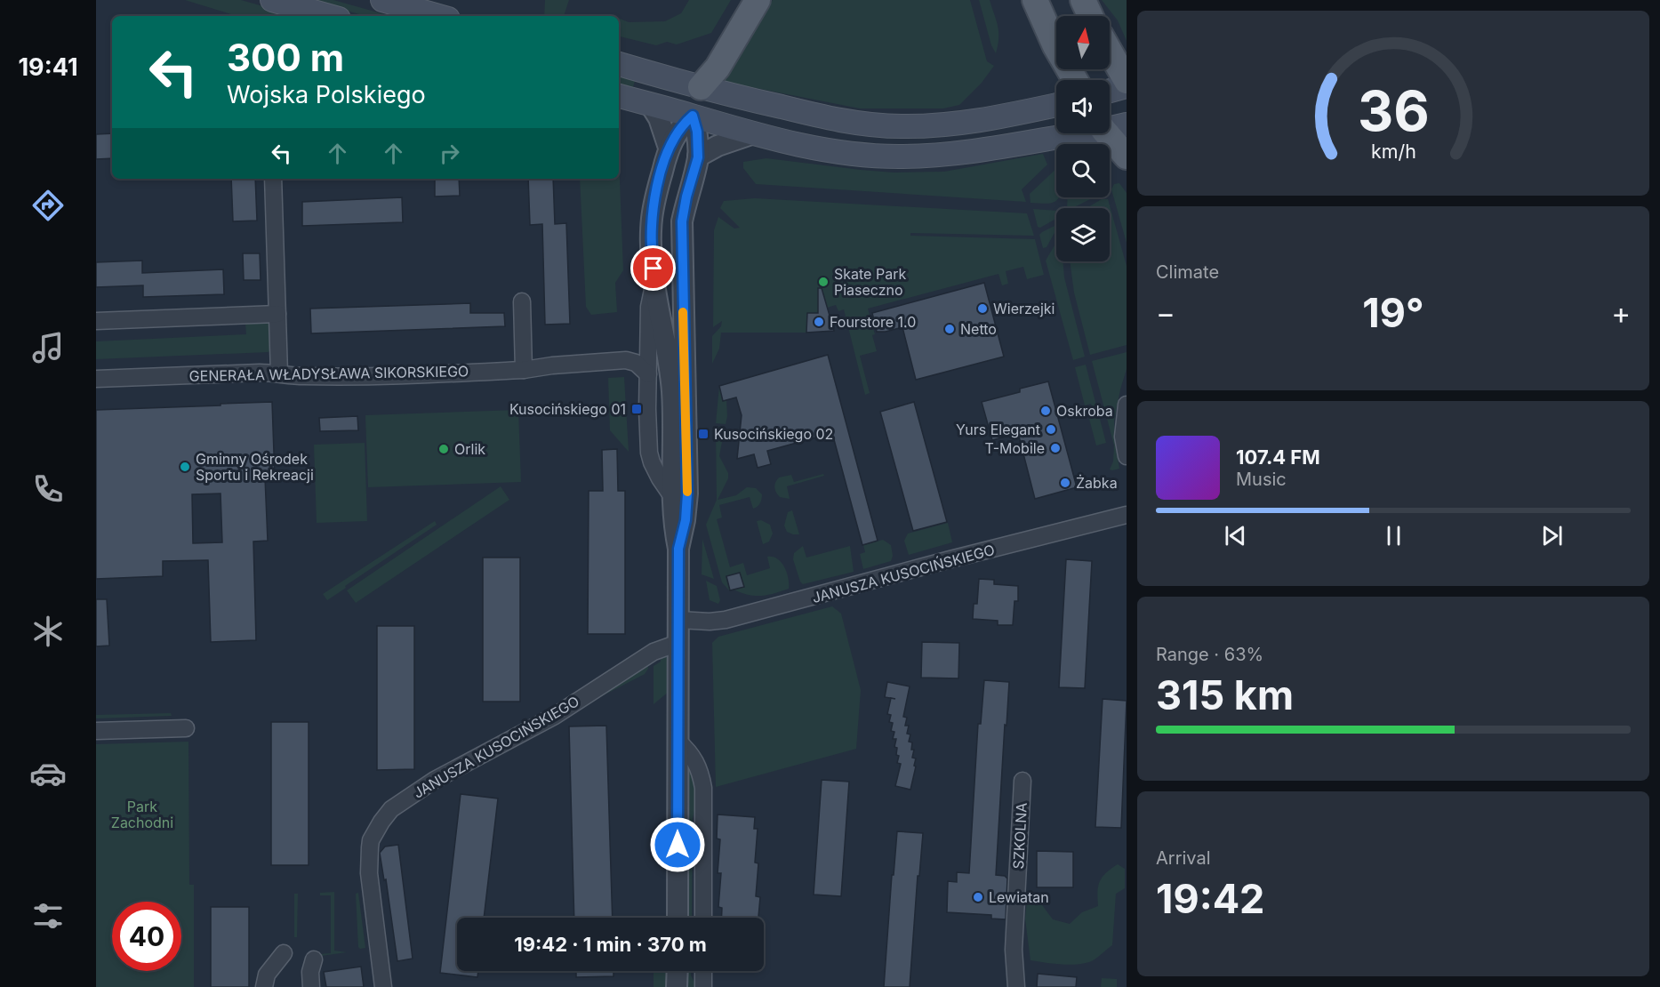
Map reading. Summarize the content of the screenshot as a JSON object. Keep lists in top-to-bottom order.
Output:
{
  "streets": {
    "street": ["GENERAŁA WŁADYSŁAWA SIKORSKIEGO", "JANUSZA KUSOCIŃSKIEGO", "SZKOLNA"]
  },
  "parks": ["Park Zachodni"],
  "places": {
    "other": [
      "Skate Park Piaseczno",
      "Wierzejki",
      "Fourstore 1.0",
      "Netto",
      "Oskroba",
      "Yurs Elegant",
      "T-Mobile",
      "Orlik",
      "Gminny Ośrodek Sportu i Rekreacji",
      "Żabka",
      "Lewiatan"
    ],
    "transit": ["Kusocińskiego 01", "Kusocińskiego 02"]
  },
  "north": "top",
  "page": {
    "tabs": "19:41",
    "turn": ["300 m", "Wojska Polskiego"],
    "tile": [
      "Climate",
      ["Range · 63%", "315 km"],
      ["Arrival", "19:42"]
    ],
    "heat": ["−", "19°", "+"],
    "song": ["107.4 FM", "Music"],
    "limit": "40",
    "trip": "19:42 · 1 min · 370 m",
    "gauge": ["36", "km/h"]
  }
}
